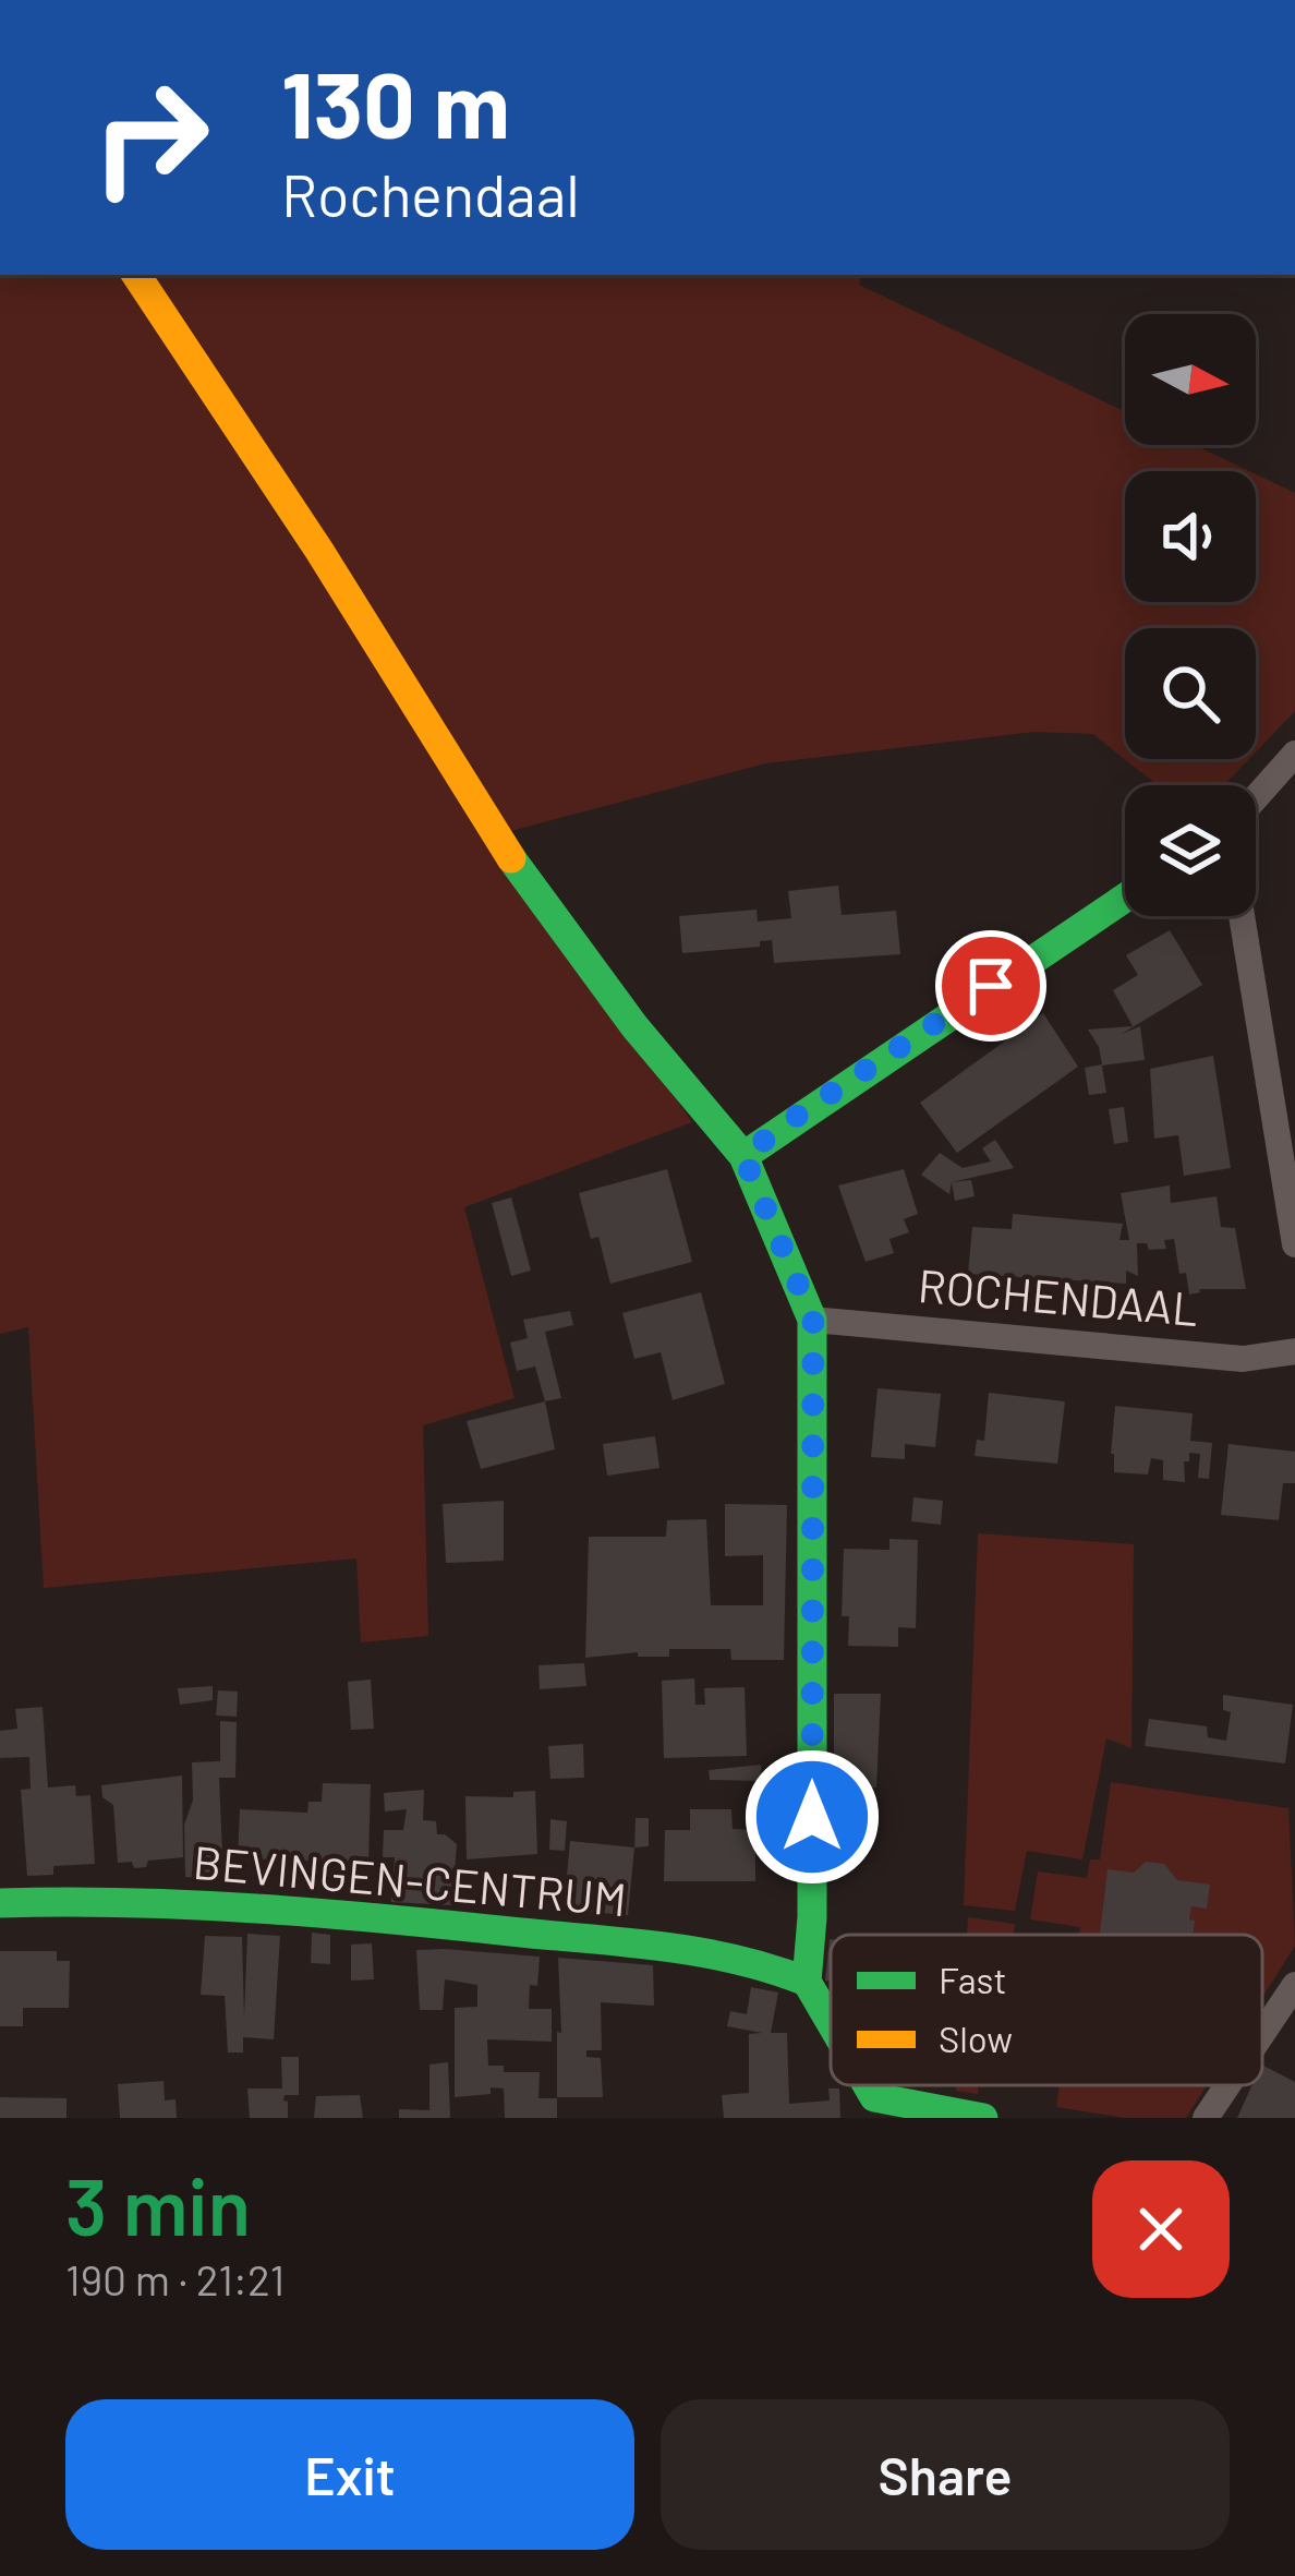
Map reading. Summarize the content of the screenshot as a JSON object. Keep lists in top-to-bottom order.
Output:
{
  "streets": {
    "street": ["ROCHENDAAL", "BEVINGEN-CENTRUM"]
  },
  "legend": ["Fast", "Slow"],
  "north": "right",
  "page": {
    "turn": ["130 m", "Rochendaal"],
    "heading": ["3 min", "190 m · 21:21"],
    "buttons": ["Exit", "Share"]
  }
}
